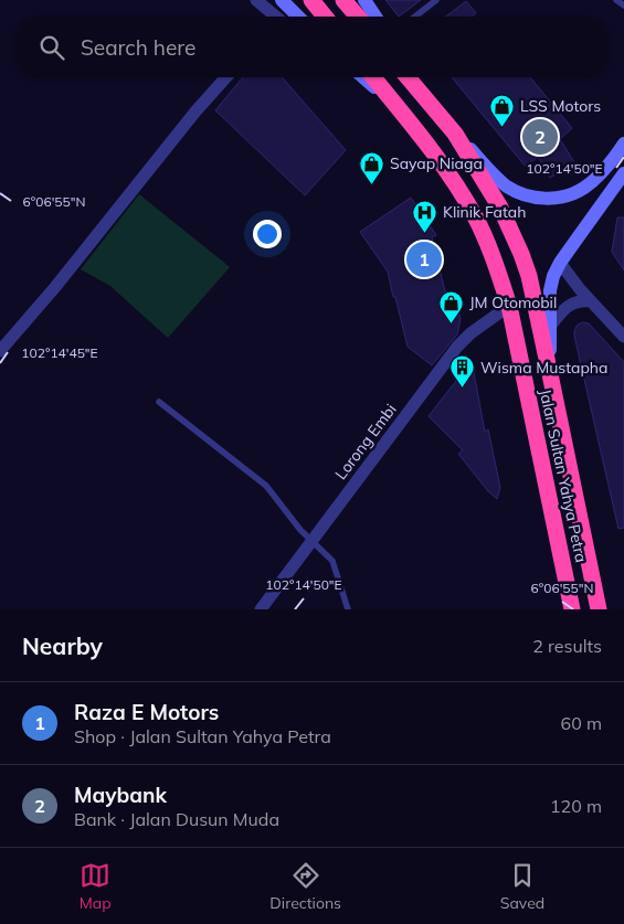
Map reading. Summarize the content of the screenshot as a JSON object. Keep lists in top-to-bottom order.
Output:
{
  "streets": {
    "highway": ["Jalan Sultan Yahya Petra"],
    "street": ["Lorong Embi"]
  },
  "crossings": [
    ["Lorong Embi", "Jalan Sultan Yahya Petra"]
  ],
  "places": {
    "shop": ["LSS Motors", "Sayap Niaga", "JM Otomobil"],
    "hospital": ["Klinik Fatah"],
    "building": ["Wisma Mustapha"]
  },
  "page": {
    "search": "Search here",
    "pins": ["2", "1"],
    "heading": ["Nearby", "2 results"],
    "list": [
      {
        "mark": "1",
        "name": "Raza E Motors",
        "note": "Shop · Jalan Sultan Yahya Petra",
        "value": "60 m"
      },
      {
        "mark": "2",
        "name": "Maybank",
        "note": "Bank · Jalan Dusun Muda",
        "value": "120 m"
      }
    ],
    "nav": ["Map", "Directions", "Saved"]
  },
  "coordinates": ["102°14'50\"E", "6°06'55\"N", "102°14'45\"E"]
}
